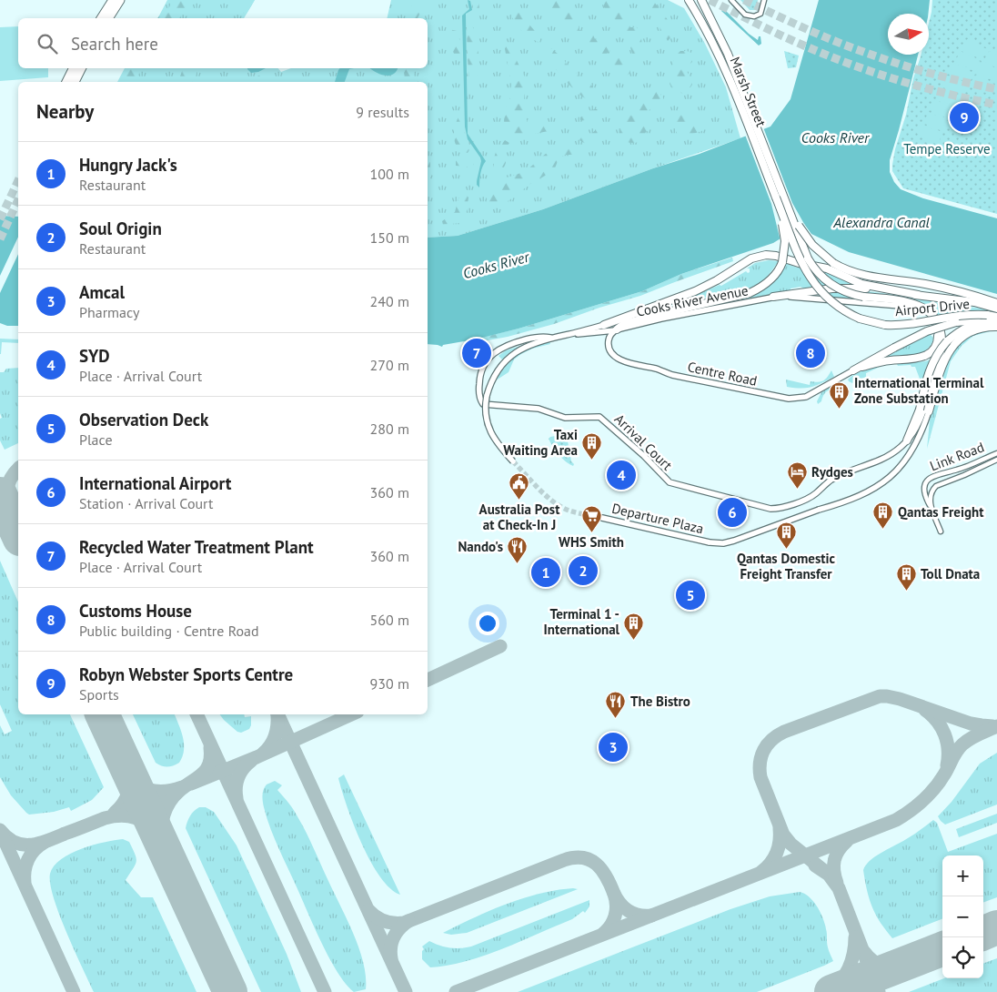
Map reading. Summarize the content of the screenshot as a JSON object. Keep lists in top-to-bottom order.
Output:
{
  "streets": {
    "main road": ["Marsh Street", "Airport Drive"],
    "street": [
      "Cooks River Avenue",
      "Centre Road",
      "Arrival Court",
      "Link Road",
      "Departure Plaza"
    ]
  },
  "crossings": [
    ["Marsh Street", "Airport Drive"],
    ["Cooks River Avenue", "Centre Road"]
  ],
  "water": ["Cooks River", "Alexandra Canal"],
  "parks": ["Tempe Reserve"],
  "places": {
    "building": [
      "International Terminal Zone Substation",
      "Taxi Waiting Area",
      "Qantas Freight",
      "Qantas Domestic Freight Transfer",
      "Toll Dnata",
      "Terminal 1 - International"
    ],
    "hotel": ["Rydges"],
    "public building": ["Australia Post at Check-In J"],
    "supermarket": ["WHS Smith"],
    "restaurant": ["Nando's", "The Bistro"]
  },
  "north": "right",
  "page": {
    "search": "Search here",
    "heading": ["Nearby", "9 results"],
    "pins": [
      "9",
      "7",
      "8",
      "4",
      "6",
      "2",
      "1",
      "5",
      "3"
    ],
    "list": [
      {
        "mark": "1",
        "name": "Hungry Jack's",
        "note": "Restaurant",
        "value": "100 m"
      },
      {
        "mark": "2",
        "name": "Soul Origin",
        "note": "Restaurant",
        "value": "150 m"
      },
      {
        "mark": "3",
        "name": "Amcal",
        "note": "Pharmacy",
        "value": "240 m"
      },
      {
        "mark": "4",
        "name": "SYD",
        "note": "Place · Arrival Court",
        "value": "270 m"
      },
      {
        "mark": "5",
        "name": "Observation Deck",
        "note": "Place",
        "value": "280 m"
      },
      {
        "mark": "6",
        "name": "International Airport",
        "note": "Station · Arrival Court",
        "value": "360 m"
      },
      {
        "mark": "7",
        "name": "Recycled Water Treatment Plant",
        "note": "Place · Arrival Court",
        "value": "360 m"
      },
      {
        "mark": "8",
        "name": "Customs House",
        "note": "Public building · Centre Road",
        "value": "560 m"
      },
      {
        "mark": "9",
        "name": "Robyn Webster Sports Centre",
        "note": "Sports",
        "value": "930 m"
      }
    ],
    "map_buttons": ["+", "−"]
  }
}
